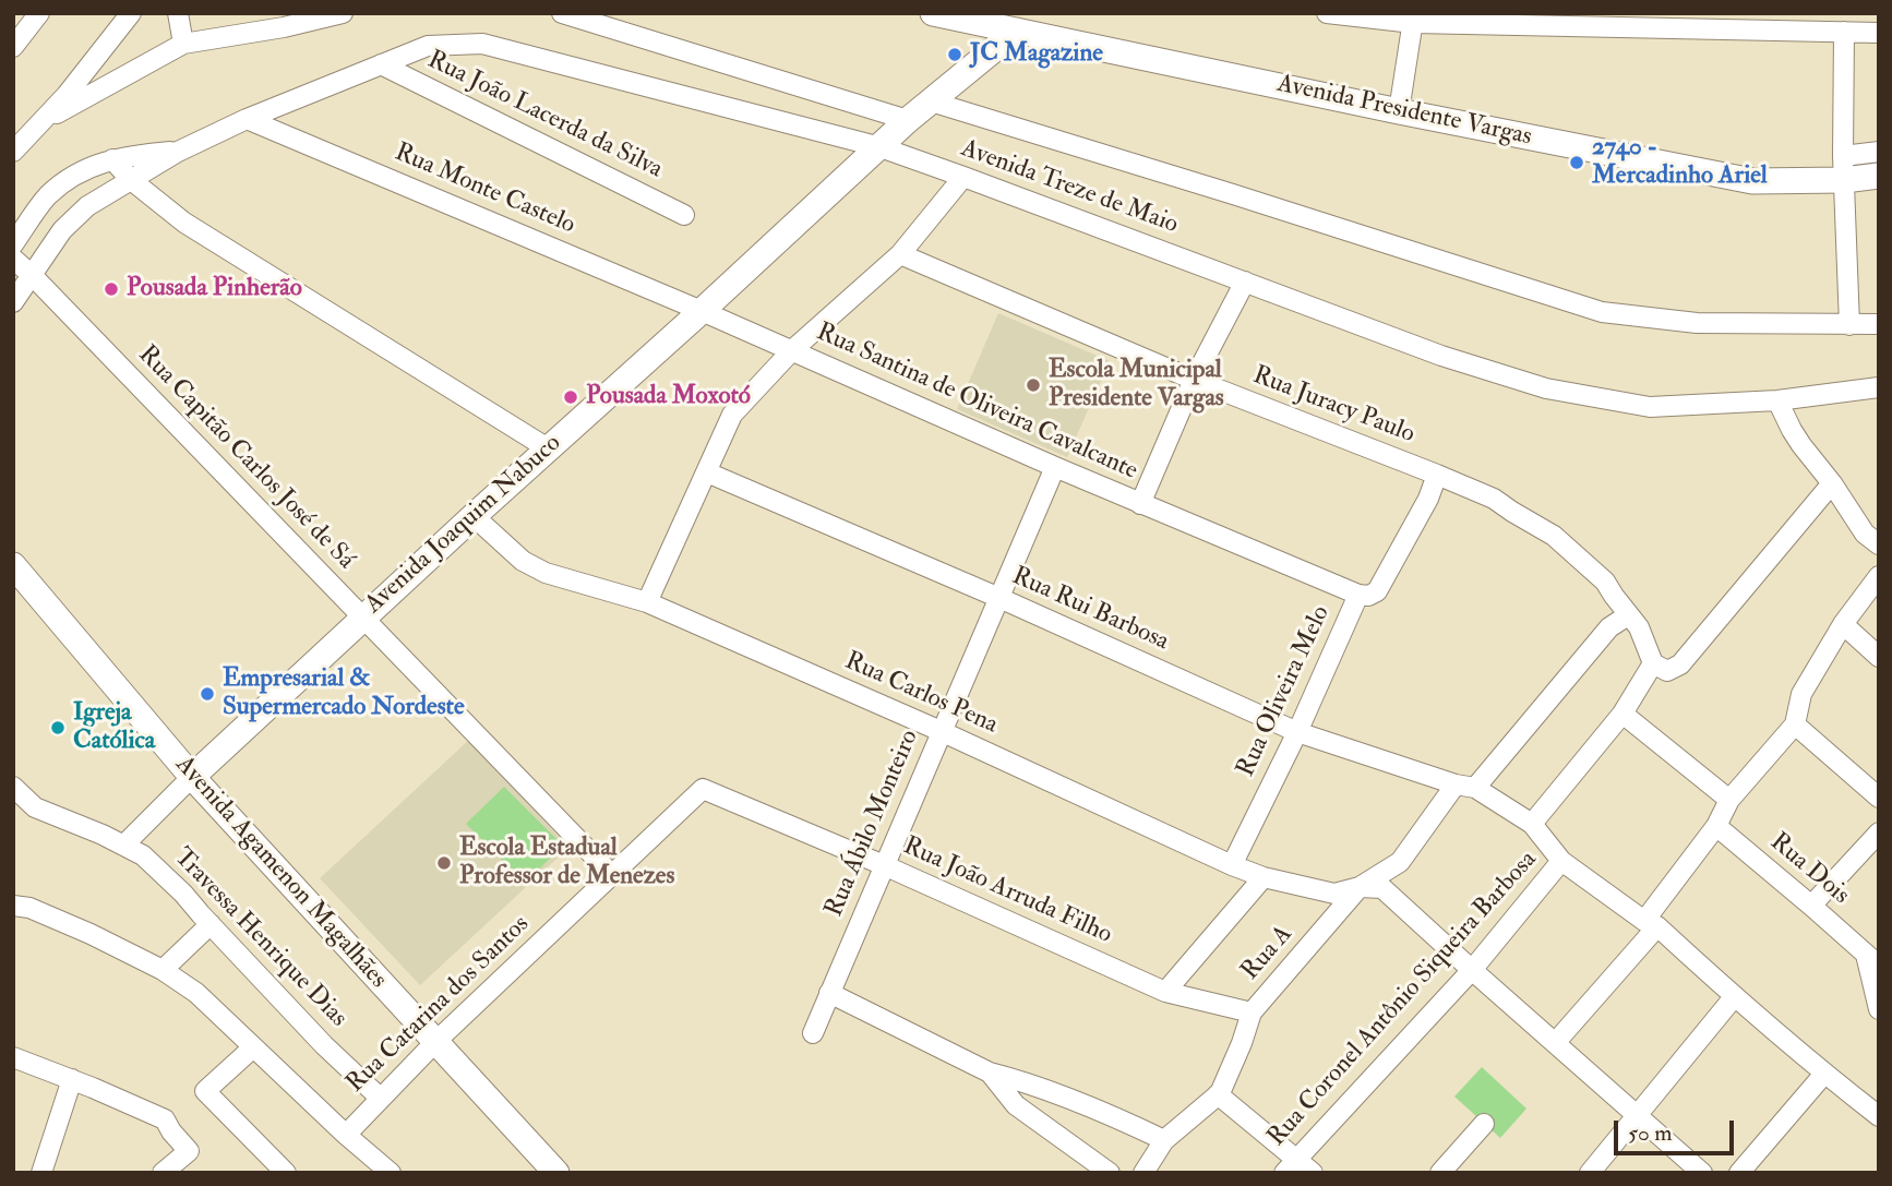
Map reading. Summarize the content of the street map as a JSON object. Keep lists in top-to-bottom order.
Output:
{
  "streets": {
    "main road": ["Avenida Presidente Vargas", "Avenida Joaquim Nabuco", "Avenida Agamenon Magalhães"],
    "street": [
      "Rua João Lacerda da Silva",
      "Avenida Treze de Maio",
      "Rua Monte Castelo",
      "Rua Santina de Oliveira Cavalcante",
      "Rua Juracy Paulo",
      "Rua Capitão Carlos José de Sá",
      "Rua Rui Barbosa",
      "Rua Oliveira Melo",
      "Rua Carlos Pena",
      "Rua Ábilo Monteiro",
      "Rua Dois",
      "Rua João Arruda Filho",
      "Travessa Henrique Dias",
      "Rua A",
      "Rua Coronel Antônio Siqueira Barbosa",
      "Rua Catarina dos Santos"
    ]
  },
  "crossings": [
    ["Avenida Presidente Vargas", "Avenida Joaquim Nabuco"],
    ["Rua João Lacerda da Silva", "Avenida Treze de Maio"],
    ["Avenida Treze de Maio", "Rua Monte Castelo"],
    ["Avenida Treze de Maio", "Avenida Joaquim Nabuco"],
    ["Rua Monte Castelo", "Rua Santina de Oliveira Cavalcante"],
    ["Rua Monte Castelo", "Avenida Joaquim Nabuco"],
    ["Rua Santina de Oliveira Cavalcante", "Avenida Joaquim Nabuco"],
    ["Rua Santina de Oliveira Cavalcante", "Rua Oliveira Melo"],
    ["Rua Santina de Oliveira Cavalcante", "Rua Ábilo Monteiro"],
    ["Rua Juracy Paulo", "Rua Oliveira Melo"],
    ["Rua Capitão Carlos José de Sá", "Avenida Joaquim Nabuco"],
    ["Rua Capitão Carlos José de Sá", "Rua Catarina dos Santos"],
    ["Avenida Joaquim Nabuco", "Rua Carlos Pena"],
    ["Avenida Joaquim Nabuco", "Avenida Agamenon Magalhães"],
    ["Avenida Joaquim Nabuco", "Travessa Henrique Dias"],
    ["Rua Rui Barbosa", "Rua Oliveira Melo"],
    ["Rua Rui Barbosa", "Rua Ábilo Monteiro"],
    ["Rua Rui Barbosa", "Rua A"],
    ["Rua Oliveira Melo", "Rua Carlos Pena"],
    ["Rua Carlos Pena", "Rua Ábilo Monteiro"],
    ["Rua Carlos Pena", "Rua A"],
    ["Rua Ábilo Monteiro", "Rua João Arruda Filho"],
    ["Avenida Agamenon Magalhães", "Rua Catarina dos Santos"],
    ["Rua João Arruda Filho", "Rua A"],
    ["Rua João Arruda Filho", "Rua Catarina dos Santos"],
    ["Travessa Henrique Dias", "Rua Catarina dos Santos"]
  ],
  "places": [
    "JC Magazine",
    "2740 - Mercadinho Ariel",
    "Pousada Pinherão",
    "Escola Municipal Presidente Vargas",
    "Pousada Moxotó",
    "Empresarial & Supermercado Nordeste",
    "Igreja Católica",
    "Escola Estadual Professor de Menezes"
  ],
  "scale_bar": "50 m"
}
